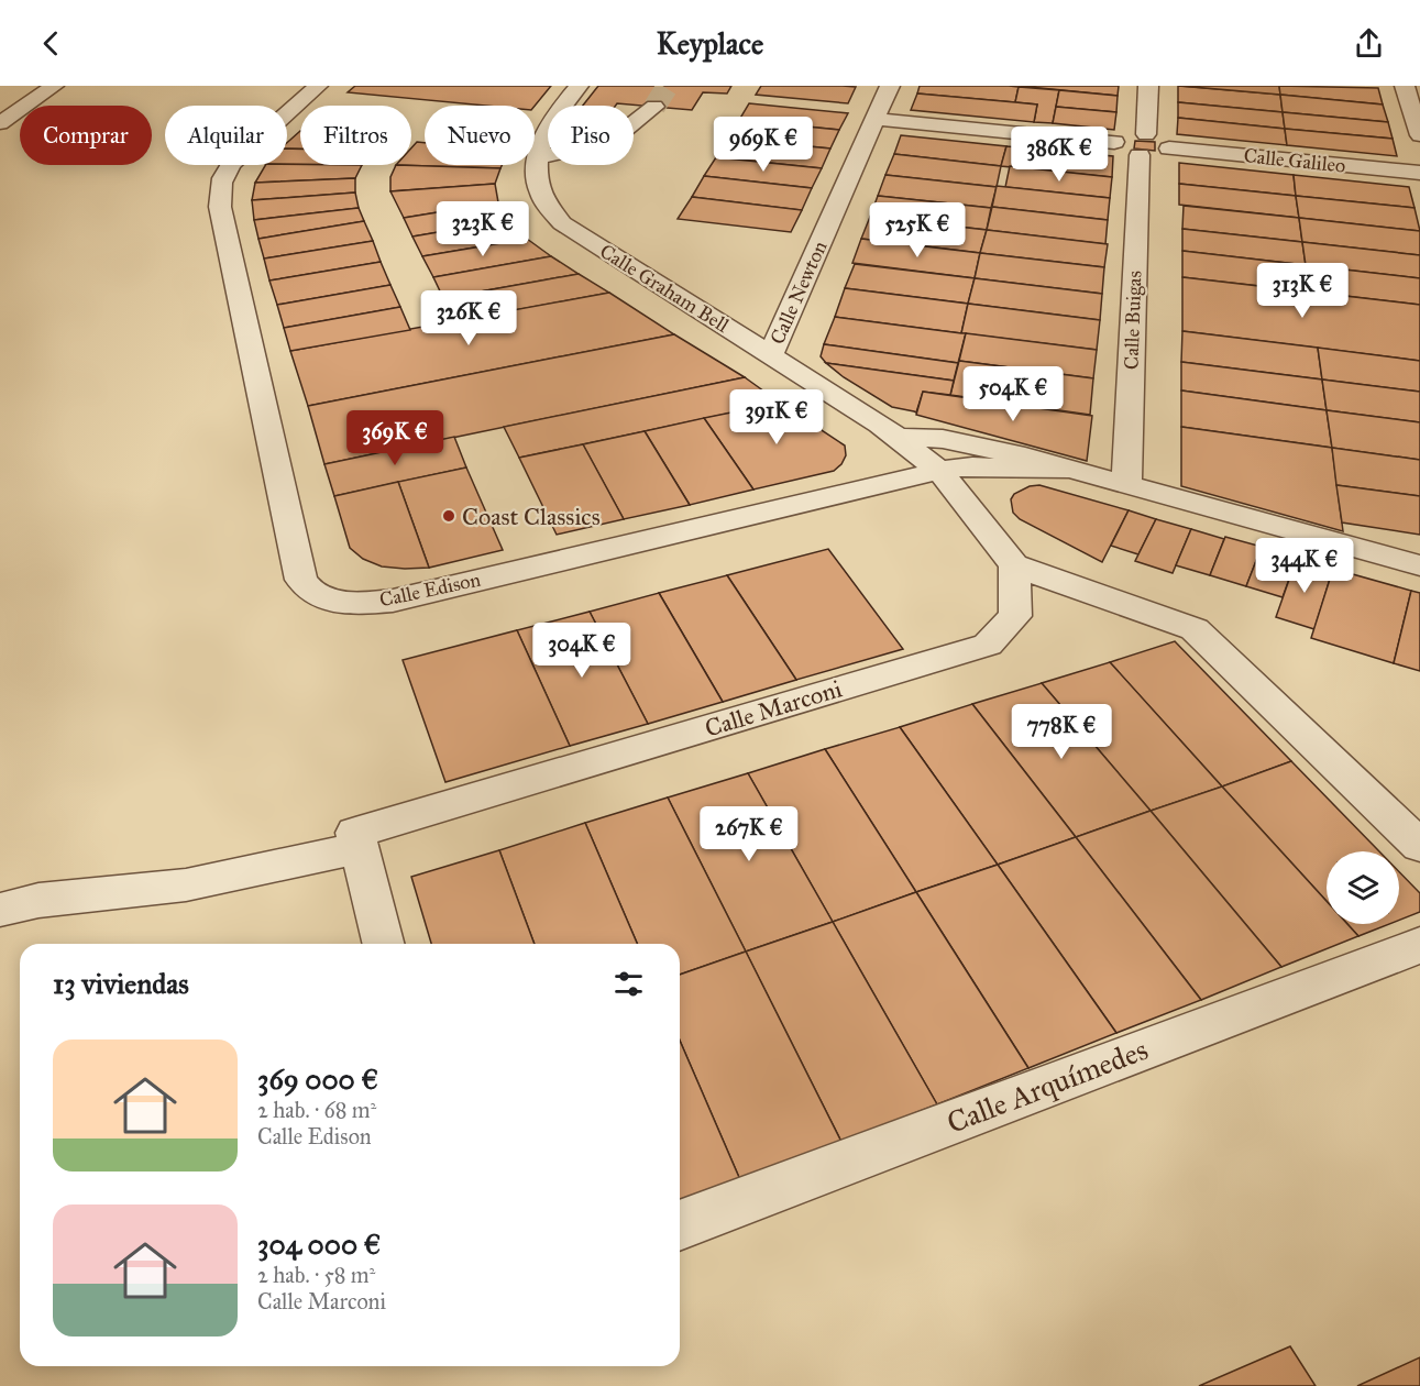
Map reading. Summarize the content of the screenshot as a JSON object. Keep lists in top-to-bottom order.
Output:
{
  "streets": {
    "street": [
      "Calle Galileo",
      "Calle Graham Bell",
      "Calle Newton",
      "Calle Buigas",
      "Calle Edison",
      "Calle Marconi",
      "Calle Arquímedes"
    ]
  },
  "crossings": [
    ["Calle Galileo", "Calle Buigas"],
    ["Calle Graham Bell", "Calle Newton"],
    ["Calle Graham Bell", "Calle Edison"]
  ],
  "places": ["Coast Classics"],
  "page": {
    "header": "Keyplace",
    "chip": [
      "Comprar",
      "Alquilar",
      "Filtros",
      "Nuevo",
      "Piso"
    ],
    "price": [
      "969K €",
      "386K €",
      "323K €",
      "525K €",
      "313K €",
      "326K €",
      "504K €",
      "391K €",
      "369K €",
      "344K €",
      "304K €",
      "778K €",
      "267K €"
    ],
    "heading": "13 viviendas",
    "list": [
      {
        "name": "369 000 €",
        "note": "2 hab. · 68 m² · Calle Edison"
      },
      {
        "name": "304 000 €",
        "note": "2 hab. · 58 m² · Calle Marconi"
      }
    ]
  }
}
